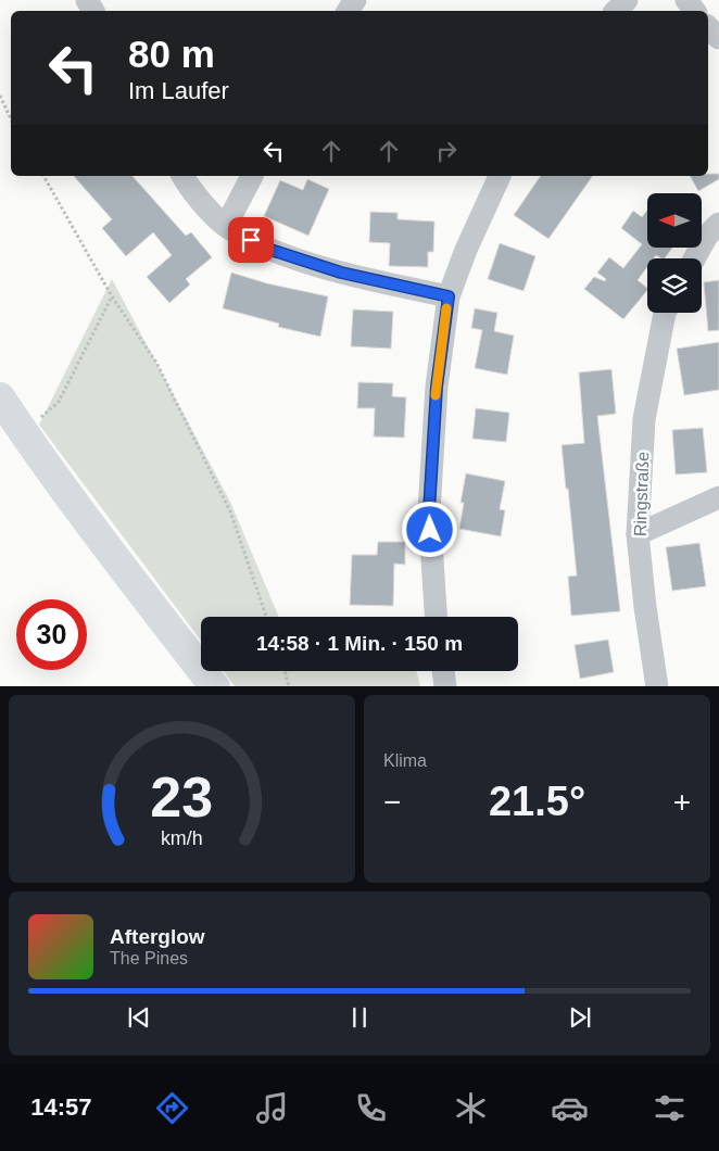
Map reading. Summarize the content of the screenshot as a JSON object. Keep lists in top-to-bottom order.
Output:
{
  "streets": {
    "street": ["Ringstraße"]
  },
  "north": "left",
  "page": {
    "turn": ["80 m", "Im Laufer"],
    "limit": "30",
    "trip": "14:58 · 1 Min. · 150 m",
    "tile": "Klima",
    "heat": ["−", "21.5°", "+"],
    "song": ["Afterglow", "The Pines"],
    "tabs": "14:57",
    "gauge": ["23", "km/h"]
  }
}
